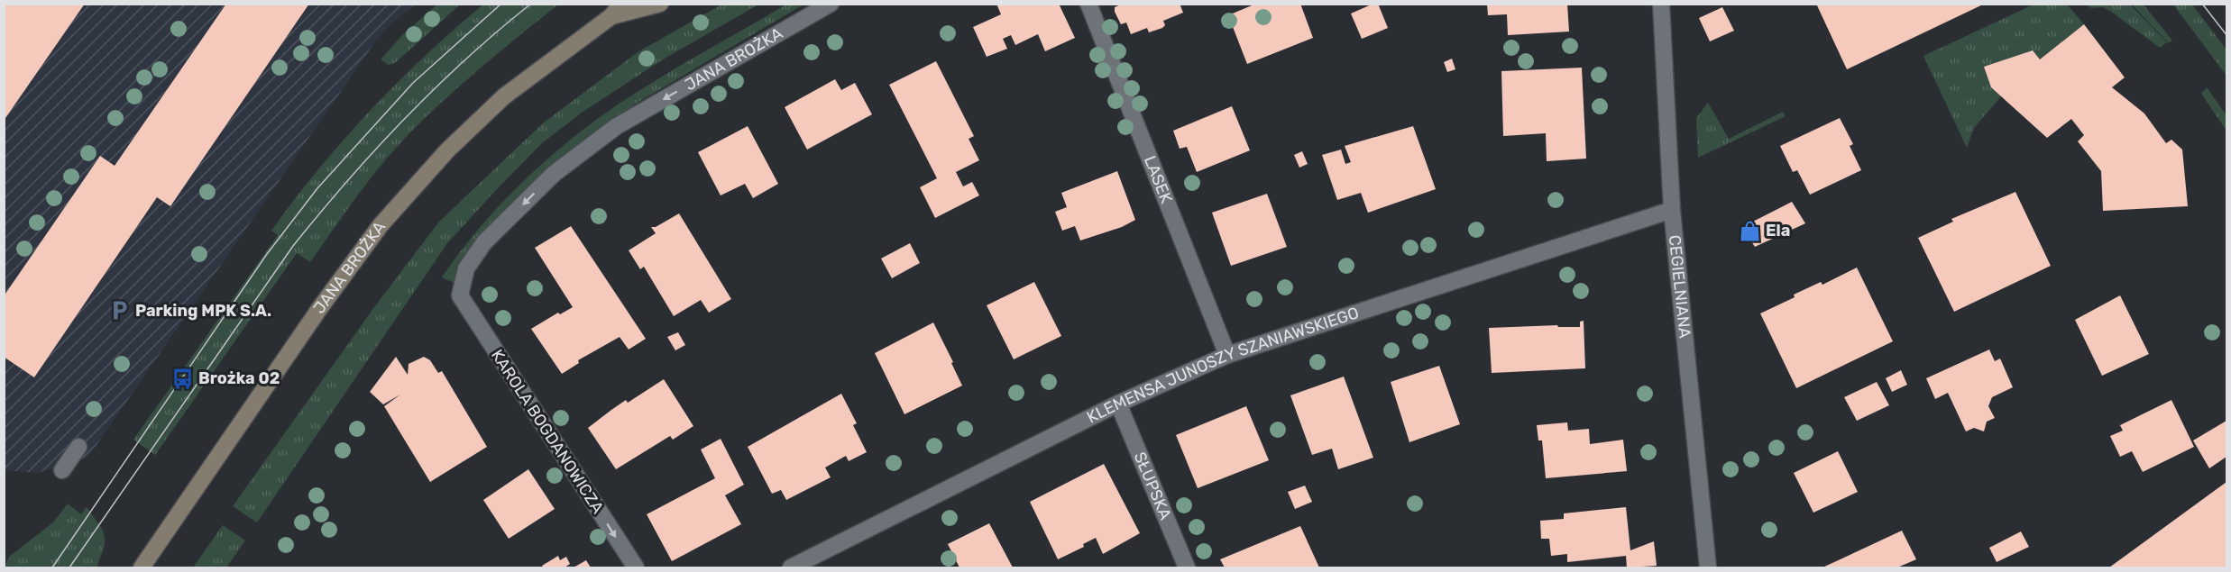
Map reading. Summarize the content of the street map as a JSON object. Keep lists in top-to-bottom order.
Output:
{
  "streets": {
    "main road": ["JANA BROŻKA"],
    "street": [
      "LASEK",
      "CEGIELNIANA",
      "KLEMENSA JUNOSZY SZANIAWSKIEGO",
      "KAROLA BOGDANOWICZA",
      "SŁUPSKA"
    ]
  },
  "crossings": [
    ["JANA BROŻKA", "KAROLA BOGDANOWICZA"],
    ["LASEK", "KLEMENSA JUNOSZY SZANIAWSKIEGO"],
    ["CEGIELNIANA", "KLEMENSA JUNOSZY SZANIAWSKIEGO"],
    ["KLEMENSA JUNOSZY SZANIAWSKIEGO", "SŁUPSKA"]
  ],
  "one_way": ["KAROLA BOGDANOWICZA"],
  "places": {
    "shop": ["Ela"],
    "parking": ["Parking MPK S.A."],
    "bus stop": ["Brożka 02"]
  }
}
